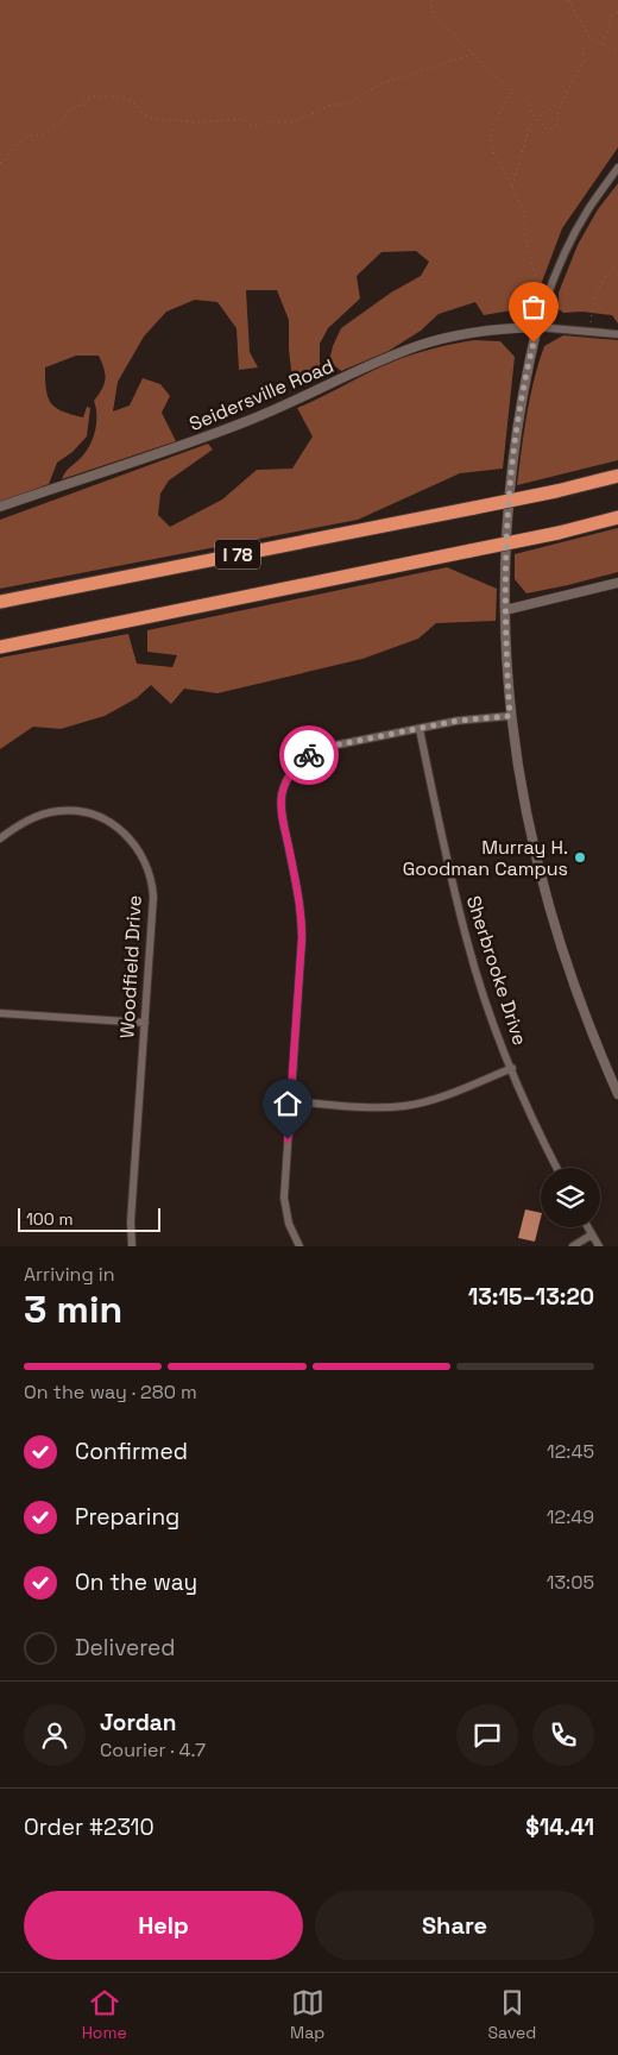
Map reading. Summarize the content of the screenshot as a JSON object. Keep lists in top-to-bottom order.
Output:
{
  "streets": {
    "highway": ["I 78"],
    "street": ["Seidersville Road", "Woodfield Drive", "Sherbrooke Drive"]
  },
  "places": ["Murray H. Goodman Campus"],
  "scale_bar": "100 m",
  "page": {
    "scale": "100 m",
    "heading": ["3 min", "Arriving in", "13:15–13:20"],
    "panel": [
      "Jordan",
      "Courier · 4.7",
      "Order #2310",
      "$14.41"
    ],
    "bar": "On the way · 280 m",
    "list": [
      ["Confirmed", "12:45"],
      ["Preparing", "12:49"],
      ["On the way", "13:05"],
      "Delivered"
    ],
    "buttons": ["Help", "Share"],
    "tabs": ["Home", "Map", "Saved"]
  }
}
